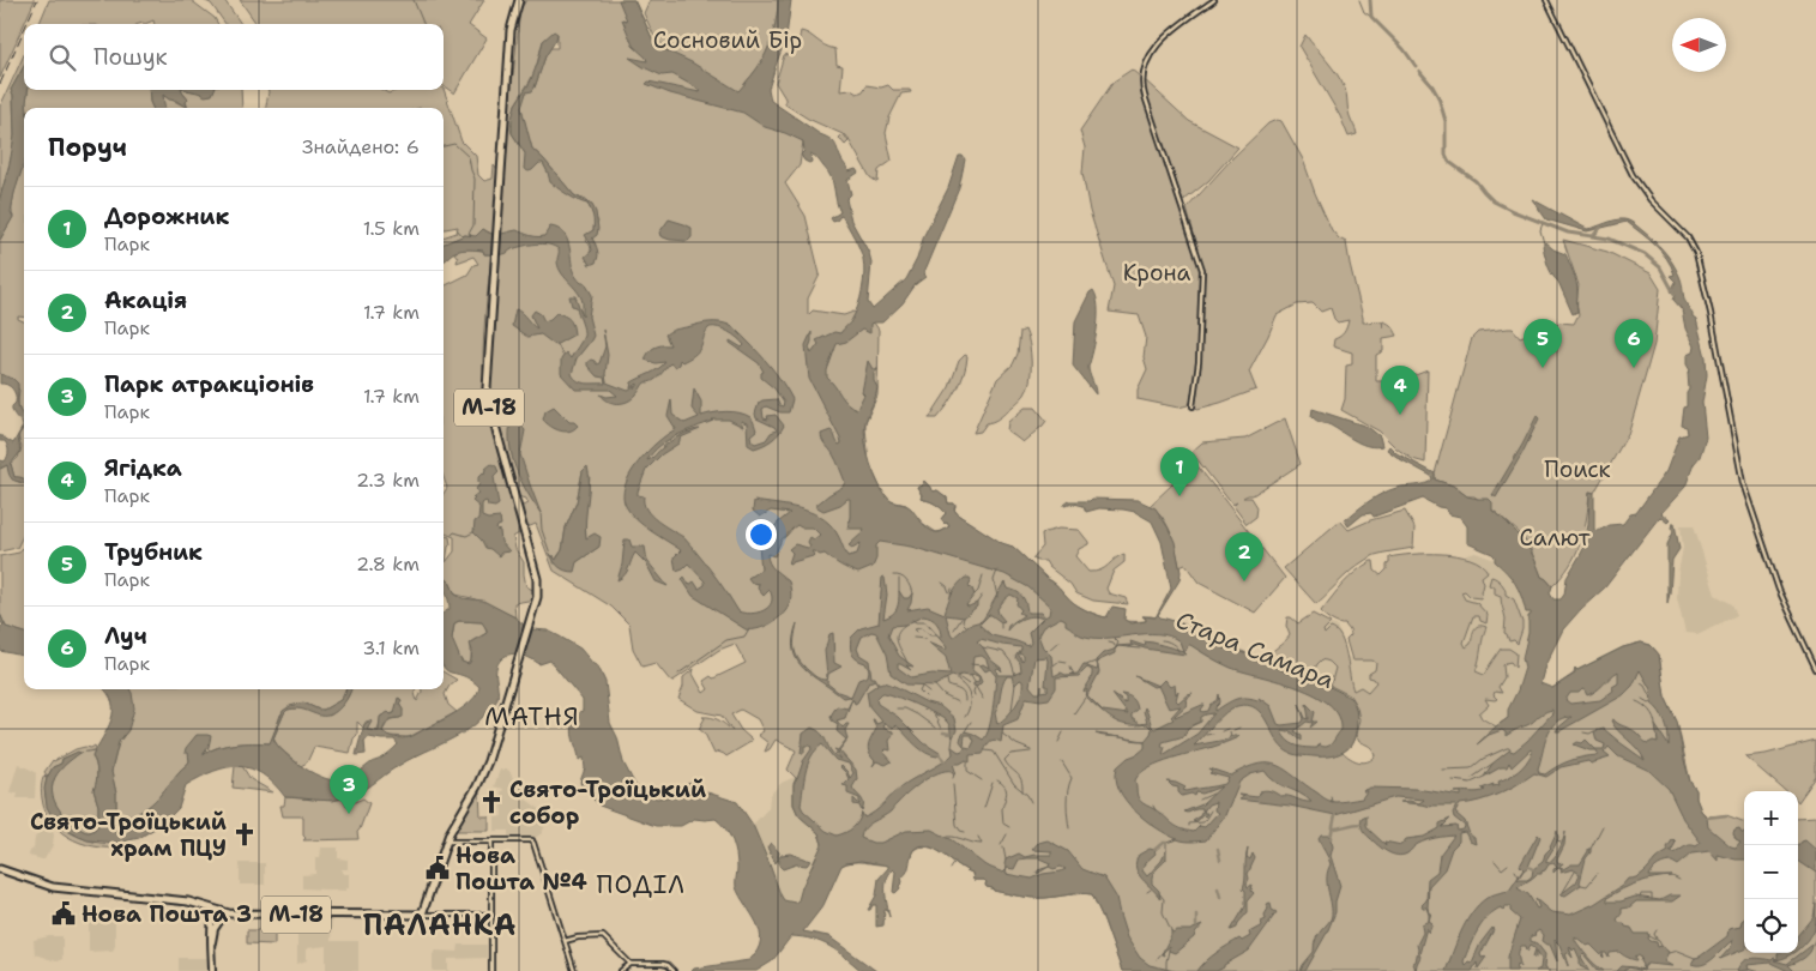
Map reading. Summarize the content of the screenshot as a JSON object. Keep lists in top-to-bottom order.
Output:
{
  "streets": {
    "highway": ["М-18"]
  },
  "districts": ["МАТНЯ", "ПОДІЛ", "ПАЛАНКА"],
  "water": ["Стара Самара"],
  "parks": [
    "Сосновий Бір",
    "Крона",
    "Поиск",
    "Салют"
  ],
  "places": {
    "church": ["Свято-Троїцький собор", "Свято-Троїцький храм ПЦУ"],
    "public building": ["Нова Пошта №4", "Нова Пошта 3"]
  },
  "north": "left",
  "page": {
    "search": "Пошук",
    "heading": ["Поруч", "Знайдено: 6"],
    "list": [
      {
        "mark": "1",
        "name": "Дорожник",
        "note": "Парк",
        "value": "1.5 km"
      },
      {
        "mark": "2",
        "name": "Акація",
        "note": "Парк",
        "value": "1.7 km"
      },
      {
        "mark": "3",
        "name": "Парк атракціонів",
        "note": "Парк",
        "value": "1.7 km"
      },
      {
        "mark": "4",
        "name": "Ягідка",
        "note": "Парк",
        "value": "2.3 km"
      },
      {
        "mark": "5",
        "name": "Трубник",
        "note": "Парк",
        "value": "2.8 km"
      },
      {
        "mark": "6",
        "name": "Луч",
        "note": "Парк",
        "value": "3.1 km"
      }
    ],
    "pins": [
      "5",
      "6",
      "4",
      "1",
      "2",
      "3"
    ],
    "map_buttons": ["+", "−"]
  }
}
